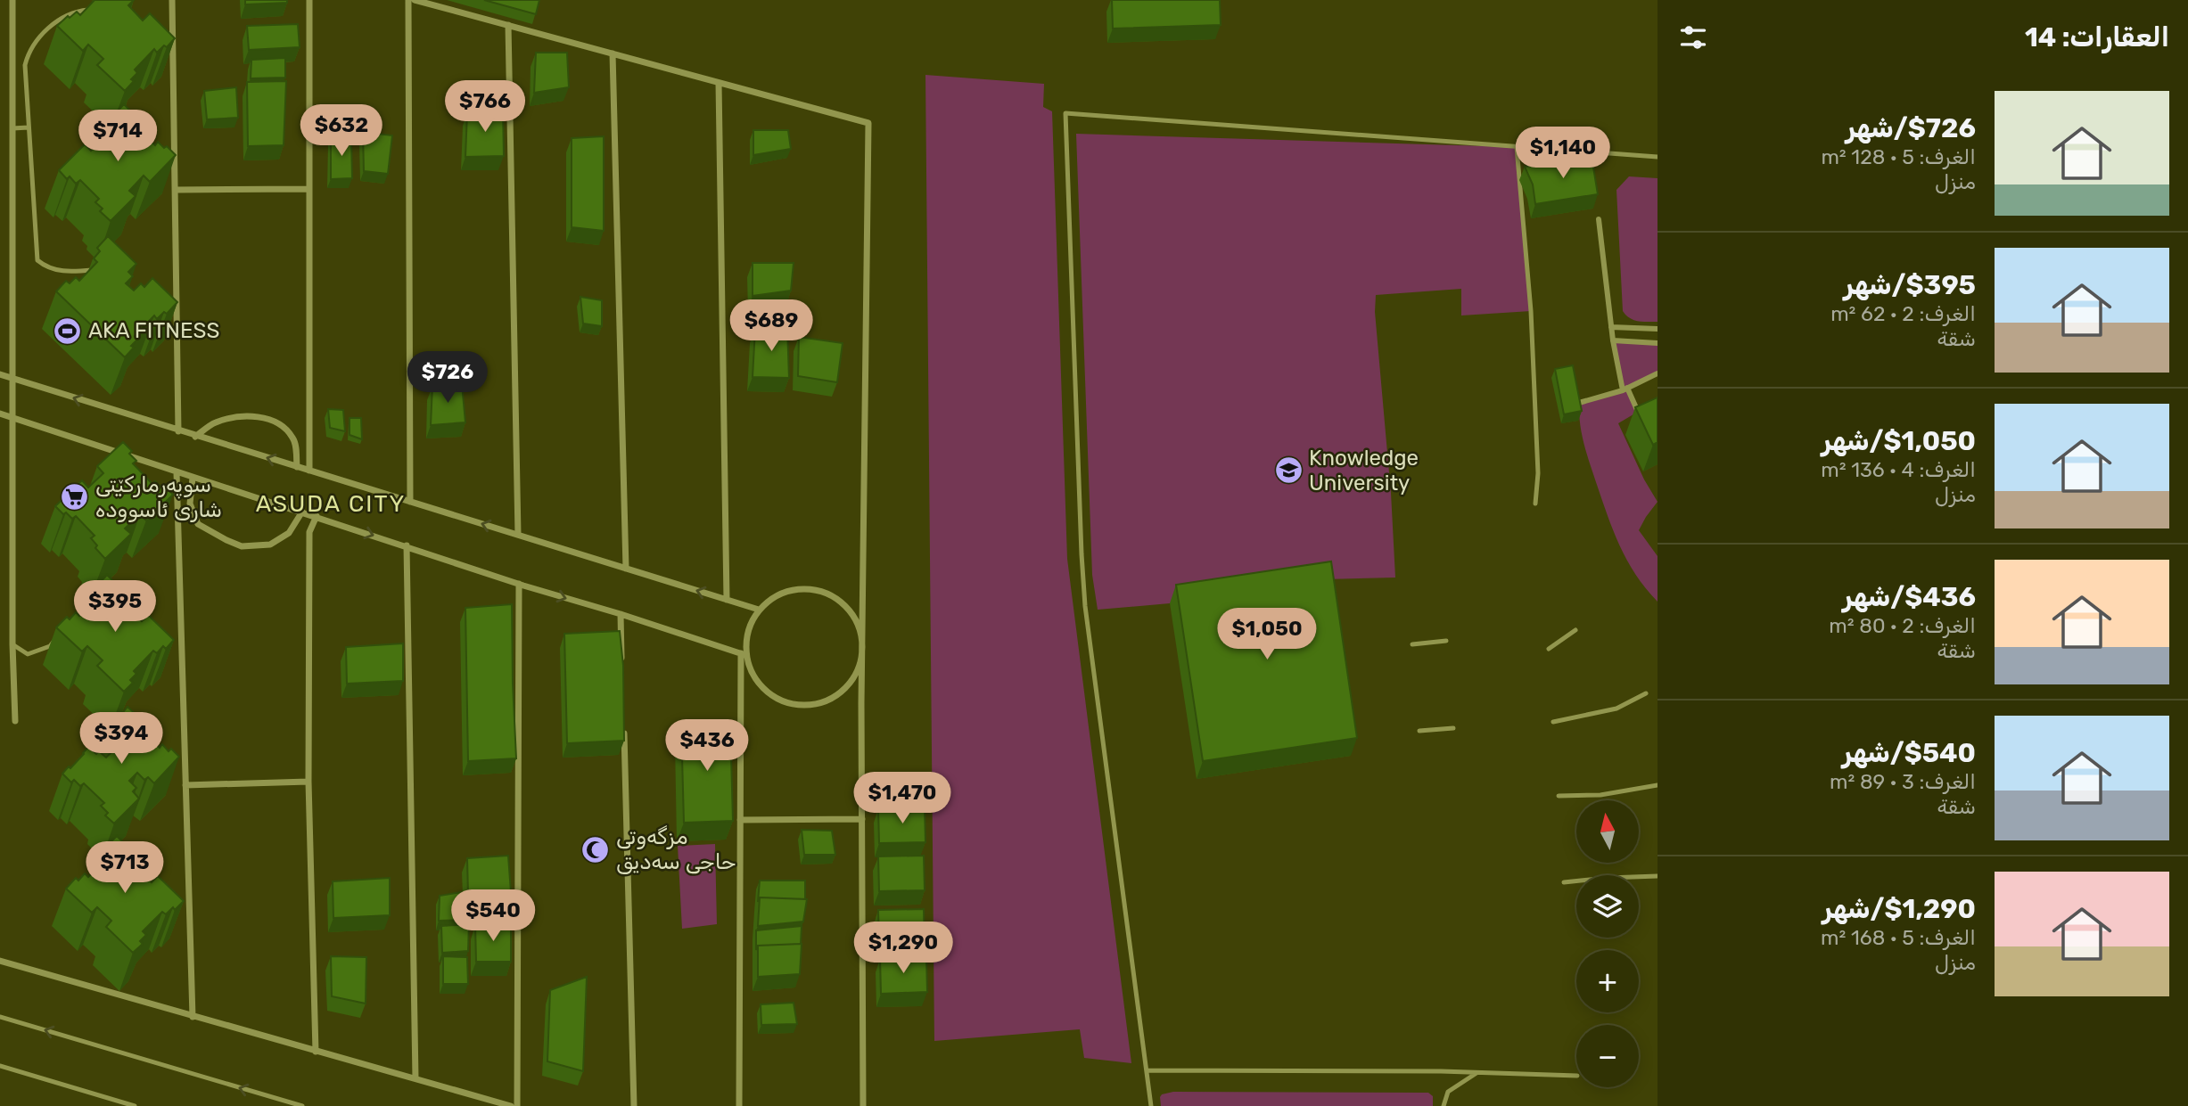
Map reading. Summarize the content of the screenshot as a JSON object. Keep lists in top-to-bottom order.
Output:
{
  "districts": ["ASUDA CITY"],
  "places": {
    "sports": ["AKA FITNESS"],
    "school or university": ["Knowledge University"],
    "supermarket": ["سوپەرمارکێتی شاری ئاسوودە"],
    "mosque": ["مزگەوتی حاجی سەدیق"]
  },
  "north": "top",
  "page": {
    "heading": "العقارات: 14",
    "list": [
      {
        "name": "$726/شهر",
        "note": "الغرف: 5 · 128 m² · منزل"
      },
      {
        "name": "$395/شهر",
        "note": "الغرف: 2 · 62 m² · شقة"
      },
      {
        "name": "$1,050/شهر",
        "note": "الغرف: 4 · 136 m² · منزل"
      },
      {
        "name": "$436/شهر",
        "note": "الغرف: 2 · 80 m² · شقة"
      },
      {
        "name": "$540/شهر",
        "note": "الغرف: 3 · 89 m² · شقة"
      },
      {
        "name": "$1,290/شهر",
        "note": "الغرف: 5 · 168 m² · منزل"
      }
    ],
    "price": [
      "$766",
      "$632",
      "$714",
      "$1,140",
      "$689",
      "$726",
      "$395",
      "$1,050",
      "$394",
      "$436",
      "$1,470",
      "$713",
      "$540",
      "$1,290"
    ],
    "map_buttons": ["+", "−"]
  }
}
